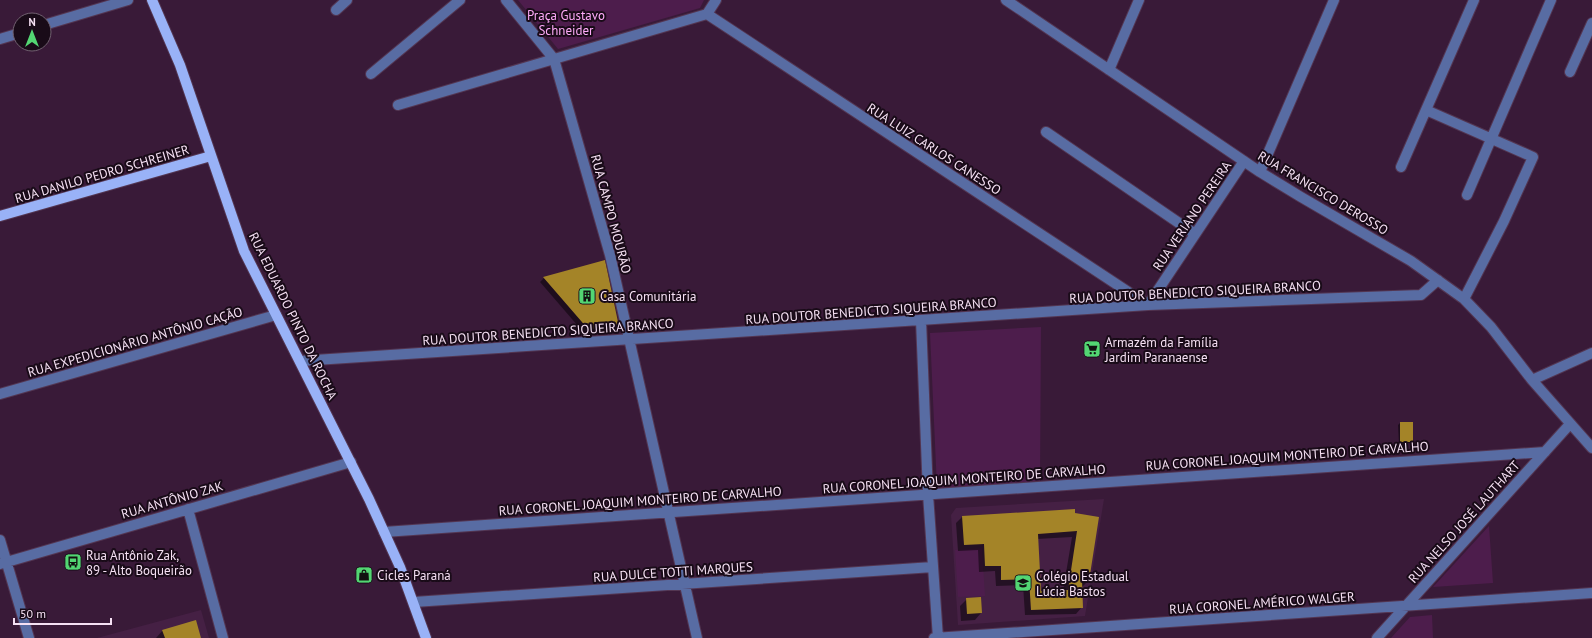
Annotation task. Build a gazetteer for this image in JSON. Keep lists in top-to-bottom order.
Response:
{
  "streets": {
    "main road": ["RUA DANILO PEDRO SCHREINER", "RUA EDUARDO PINTO DA ROCHA"],
    "street": [
      "RUA LUIZ CARLOS CANESSO",
      "RUA FRANCISCO DEROSSO",
      "RUA CAMPO MOURÃO",
      "RUA VERIANO PEREIRA",
      "RUA DOUTOR BENEDICTO SIQUEIRA BRANCO",
      "RUA EXPEDICIONÁRIO ANTÔNIO CAÇÃO",
      "RUA CORONEL JOAQUIM MONTEIRO DE CARVALHO",
      "RUA ANTÔNIO ZAK",
      "RUA NELSO JOSÉ LAUTHART",
      "RUA DULCE TOTTI MARQUES",
      "RUA CORONEL AMÉRICO WALGER"
    ]
  },
  "crossings": [
    ["RUA LUIZ CARLOS CANESSO", "RUA VERIANO PEREIRA"],
    ["RUA LUIZ CARLOS CANESSO", "RUA DOUTOR BENEDICTO SIQUEIRA BRANCO"],
    ["RUA DANILO PEDRO SCHREINER", "RUA EDUARDO PINTO DA ROCHA"],
    ["RUA FRANCISCO DEROSSO", "RUA VERIANO PEREIRA"],
    ["RUA FRANCISCO DEROSSO", "RUA DOUTOR BENEDICTO SIQUEIRA BRANCO"],
    ["RUA FRANCISCO DEROSSO", "RUA NELSO JOSÉ LAUTHART"],
    ["RUA CAMPO MOURÃO", "RUA DOUTOR BENEDICTO SIQUEIRA BRANCO"],
    ["RUA CAMPO MOURÃO", "RUA CORONEL JOAQUIM MONTEIRO DE CARVALHO"],
    ["RUA CAMPO MOURÃO", "RUA DULCE TOTTI MARQUES"],
    ["RUA VERIANO PEREIRA", "RUA DOUTOR BENEDICTO SIQUEIRA BRANCO"],
    ["RUA DOUTOR BENEDICTO SIQUEIRA BRANCO", "RUA EDUARDO PINTO DA ROCHA"],
    ["RUA EDUARDO PINTO DA ROCHA", "RUA EXPEDICIONÁRIO ANTÔNIO CAÇÃO"],
    ["RUA EDUARDO PINTO DA ROCHA", "RUA CORONEL JOAQUIM MONTEIRO DE CARVALHO"],
    ["RUA EDUARDO PINTO DA ROCHA", "RUA ANTÔNIO ZAK"],
    ["RUA EDUARDO PINTO DA ROCHA", "RUA DULCE TOTTI MARQUES"],
    ["RUA CORONEL JOAQUIM MONTEIRO DE CARVALHO", "RUA NELSO JOSÉ LAUTHART"],
    ["RUA NELSO JOSÉ LAUTHART", "RUA CORONEL AMÉRICO WALGER"]
  ],
  "parks": ["Praça Gustavo Schneider"],
  "places": {
    "building": ["Casa Comunitária"],
    "supermarket": ["Armazém da Família Jardim Paranaense"],
    "bus stop": ["Rua Antônio Zak, 89 - Alto Boqueirão"],
    "shop": ["Cicles Paraná"],
    "school or university": ["Colégio Estadual Lúcia Bastos"]
  },
  "scale_bar": "50 m",
  "north": "top"
}
